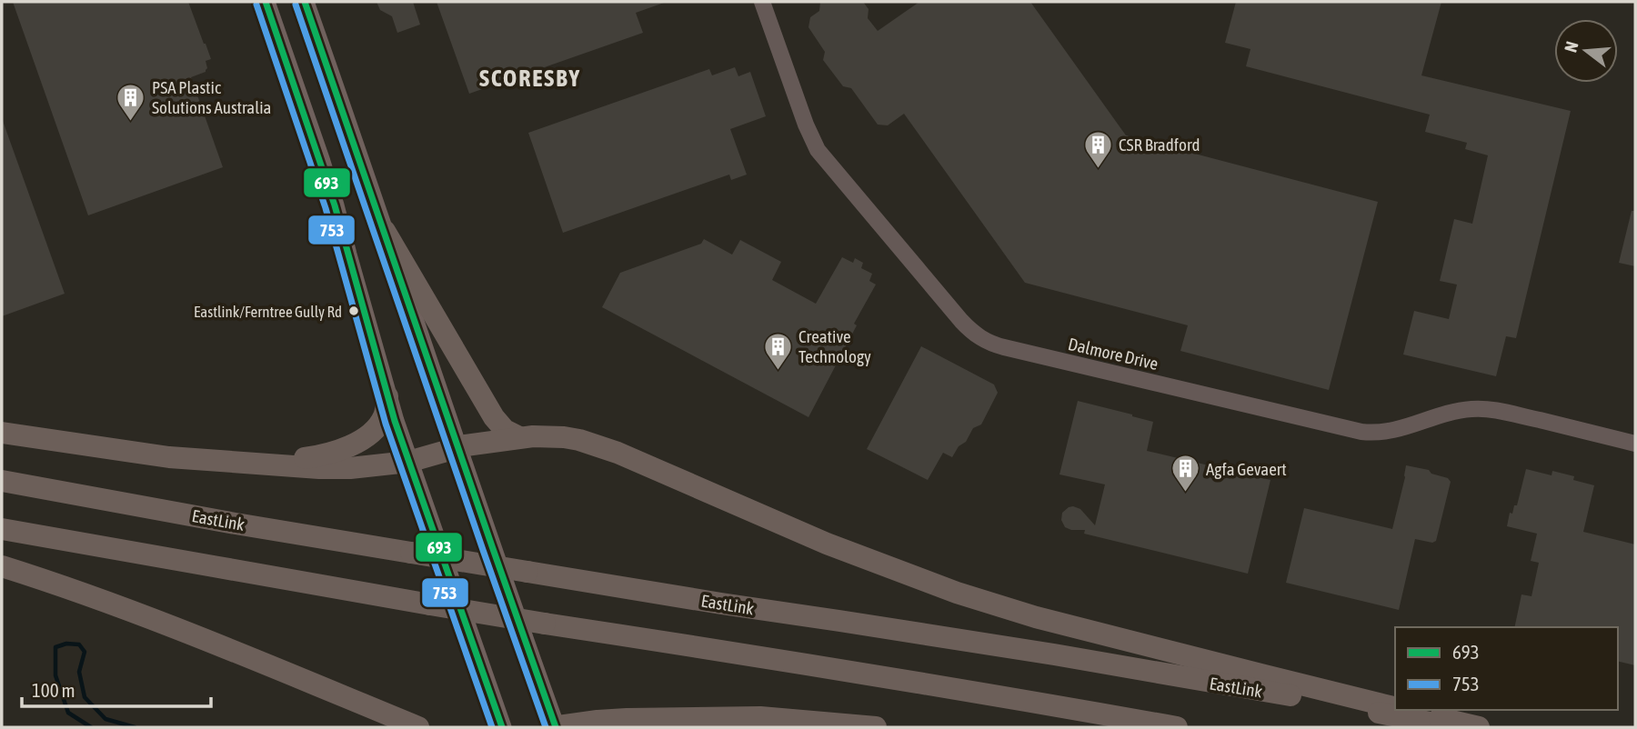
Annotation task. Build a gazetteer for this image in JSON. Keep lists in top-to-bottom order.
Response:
{
  "streets": {
    "highway": ["EastLink"],
    "street": ["Dalmore Drive"]
  },
  "districts": ["SCORESBY"],
  "places": {
    "building": [
      "PSA Plastic Solutions Australia",
      "CSR Bradford",
      "Creative Technology",
      "Agfa Gevaert"
    ],
    "other": ["Eastlink/Ferntree Gully Rd"]
  },
  "lines": ["transit line 693", "transit line 753"],
  "legend": ["693", "753"],
  "scale_bar": "100 m",
  "north": "left"
}
